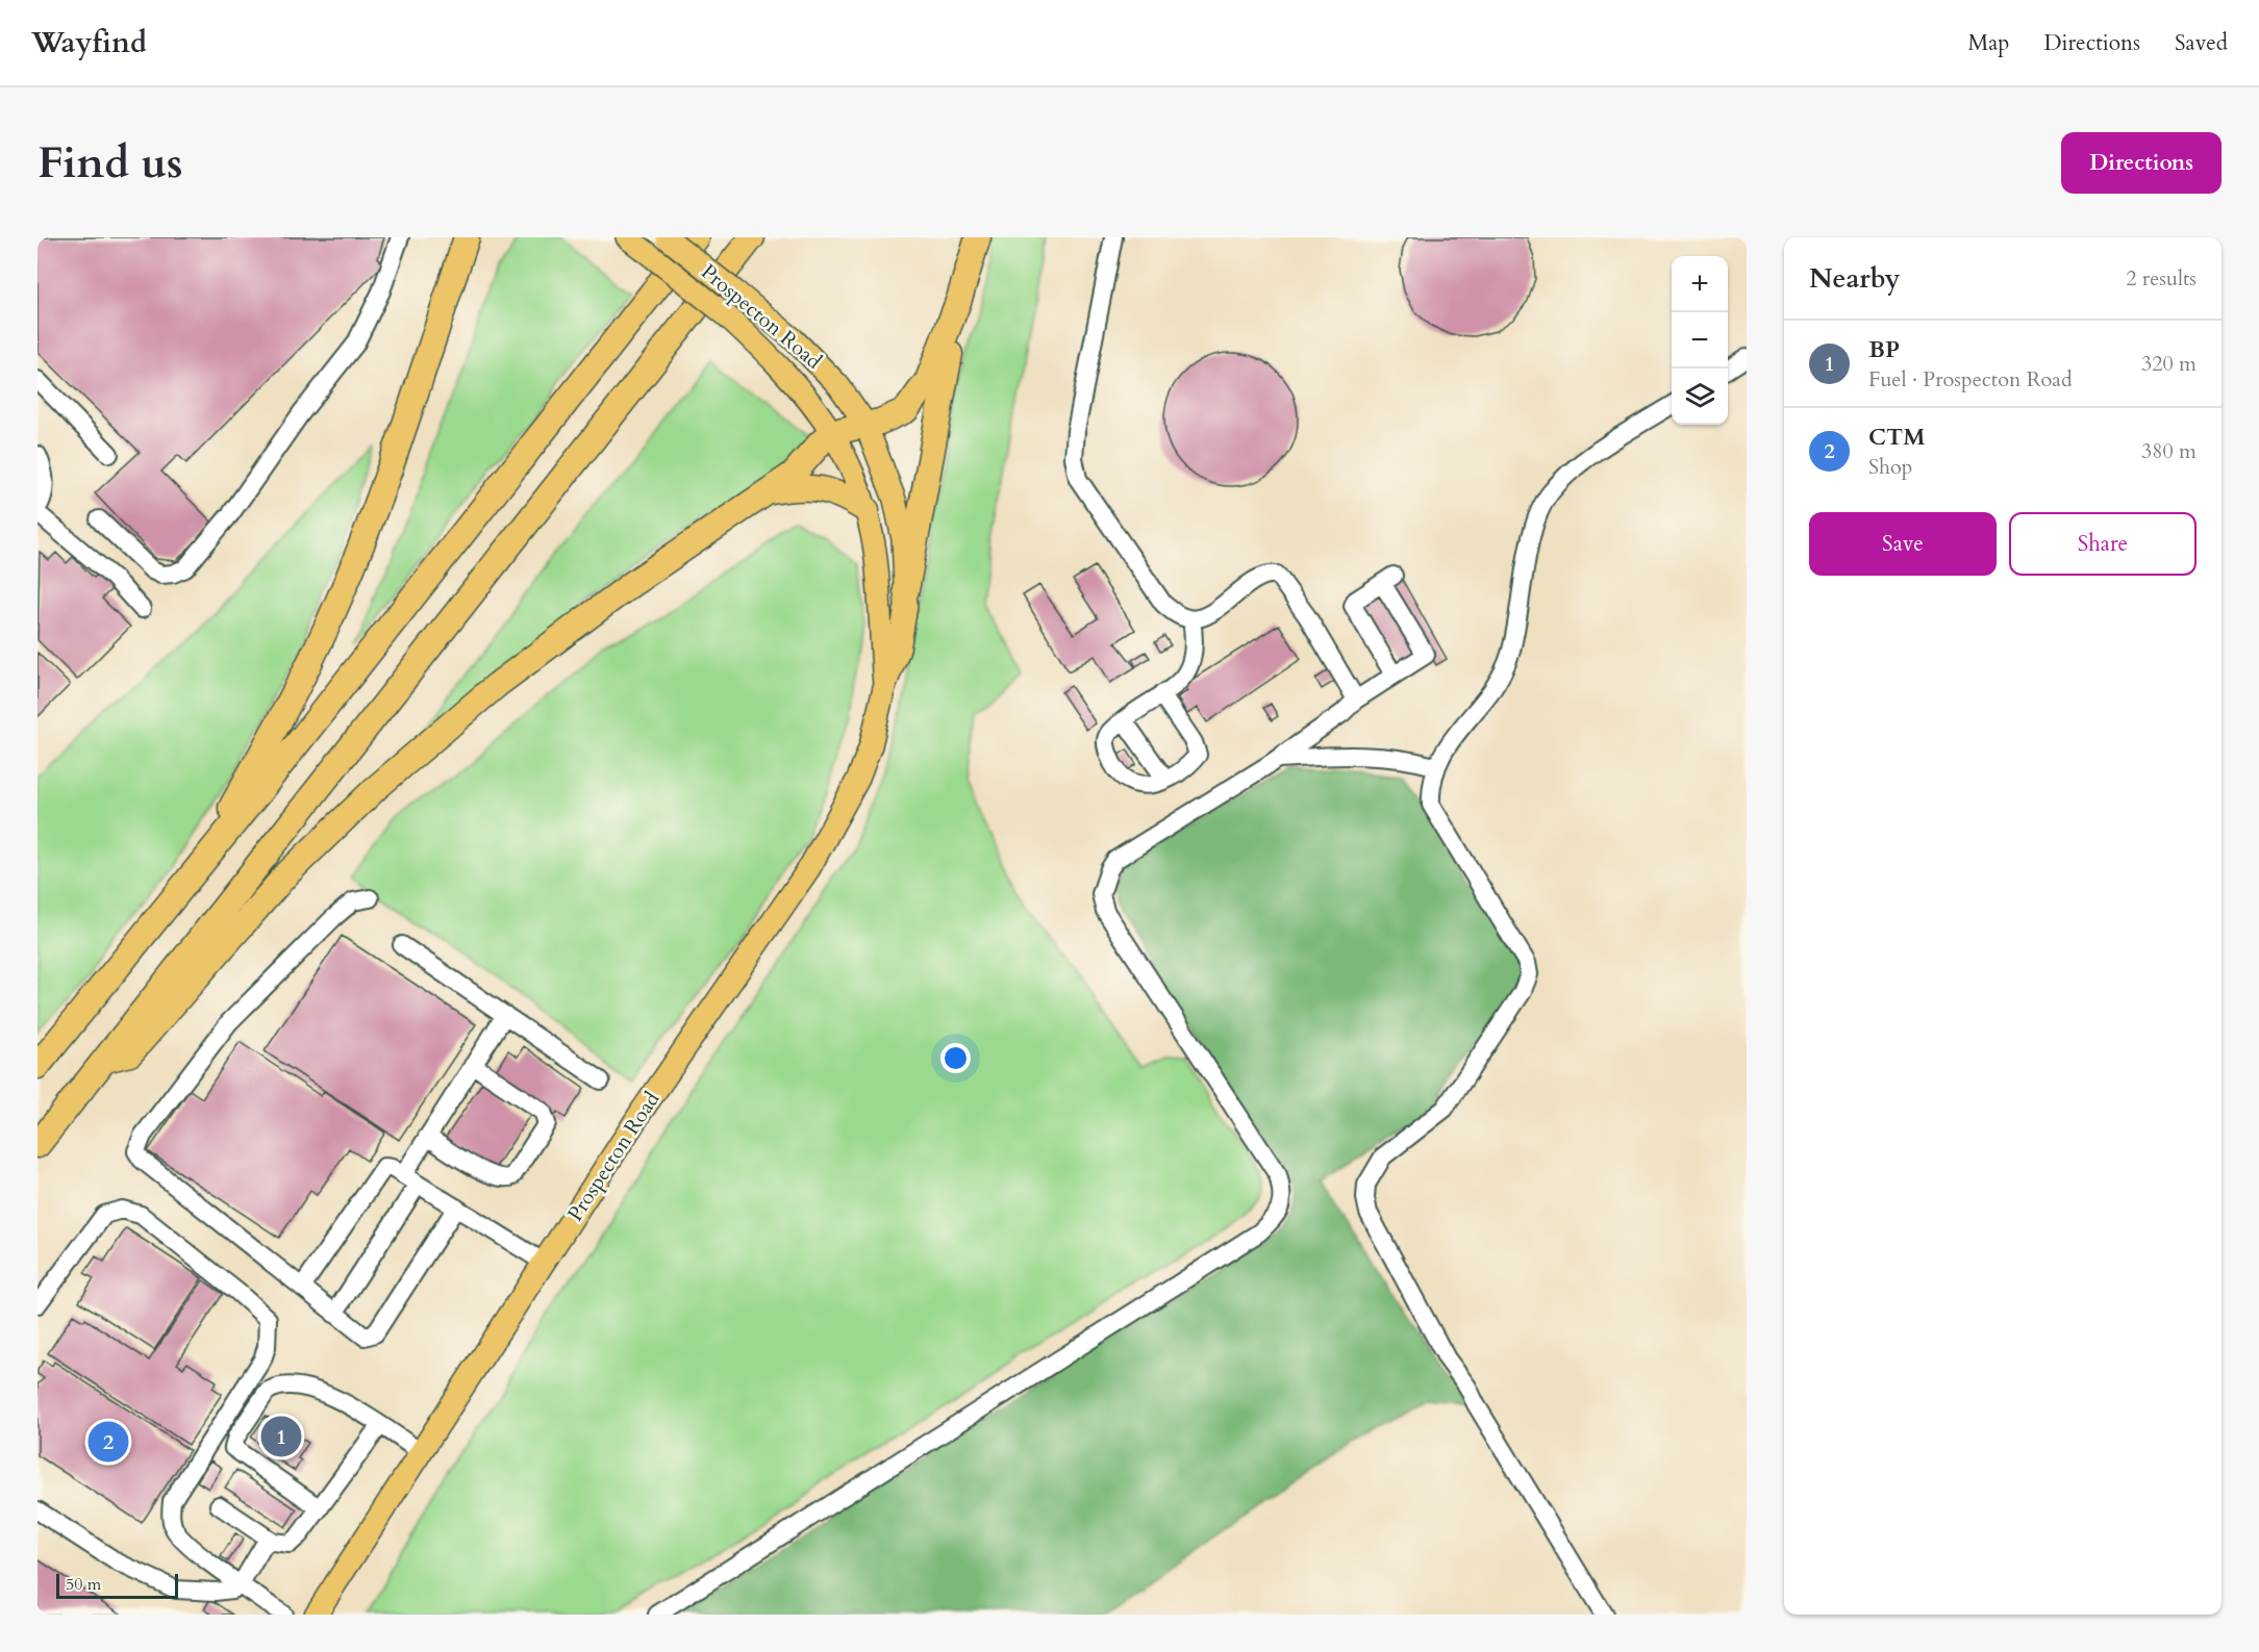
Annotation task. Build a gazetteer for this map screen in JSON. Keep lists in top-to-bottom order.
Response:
{
  "streets": {
    "main road": ["Prospecton Road"]
  },
  "scale_bar": "50 m",
  "page": {
    "header": "Wayfind",
    "nav": ["Map", "Directions", "Saved"],
    "buttons": [
      "Directions",
      ["Save", "Share"]
    ],
    "title": "Find us",
    "heading": ["Nearby", "2 results"],
    "map_buttons": ["+", "−"],
    "list": [
      {
        "mark": "1",
        "name": "BP",
        "note": "Fuel · Prospecton Road",
        "value": "320 m"
      },
      {
        "mark": "2",
        "name": "CTM",
        "note": "Shop",
        "value": "380 m"
      }
    ],
    "pins": ["1", "2"],
    "scale": "50 m"
  }
}
